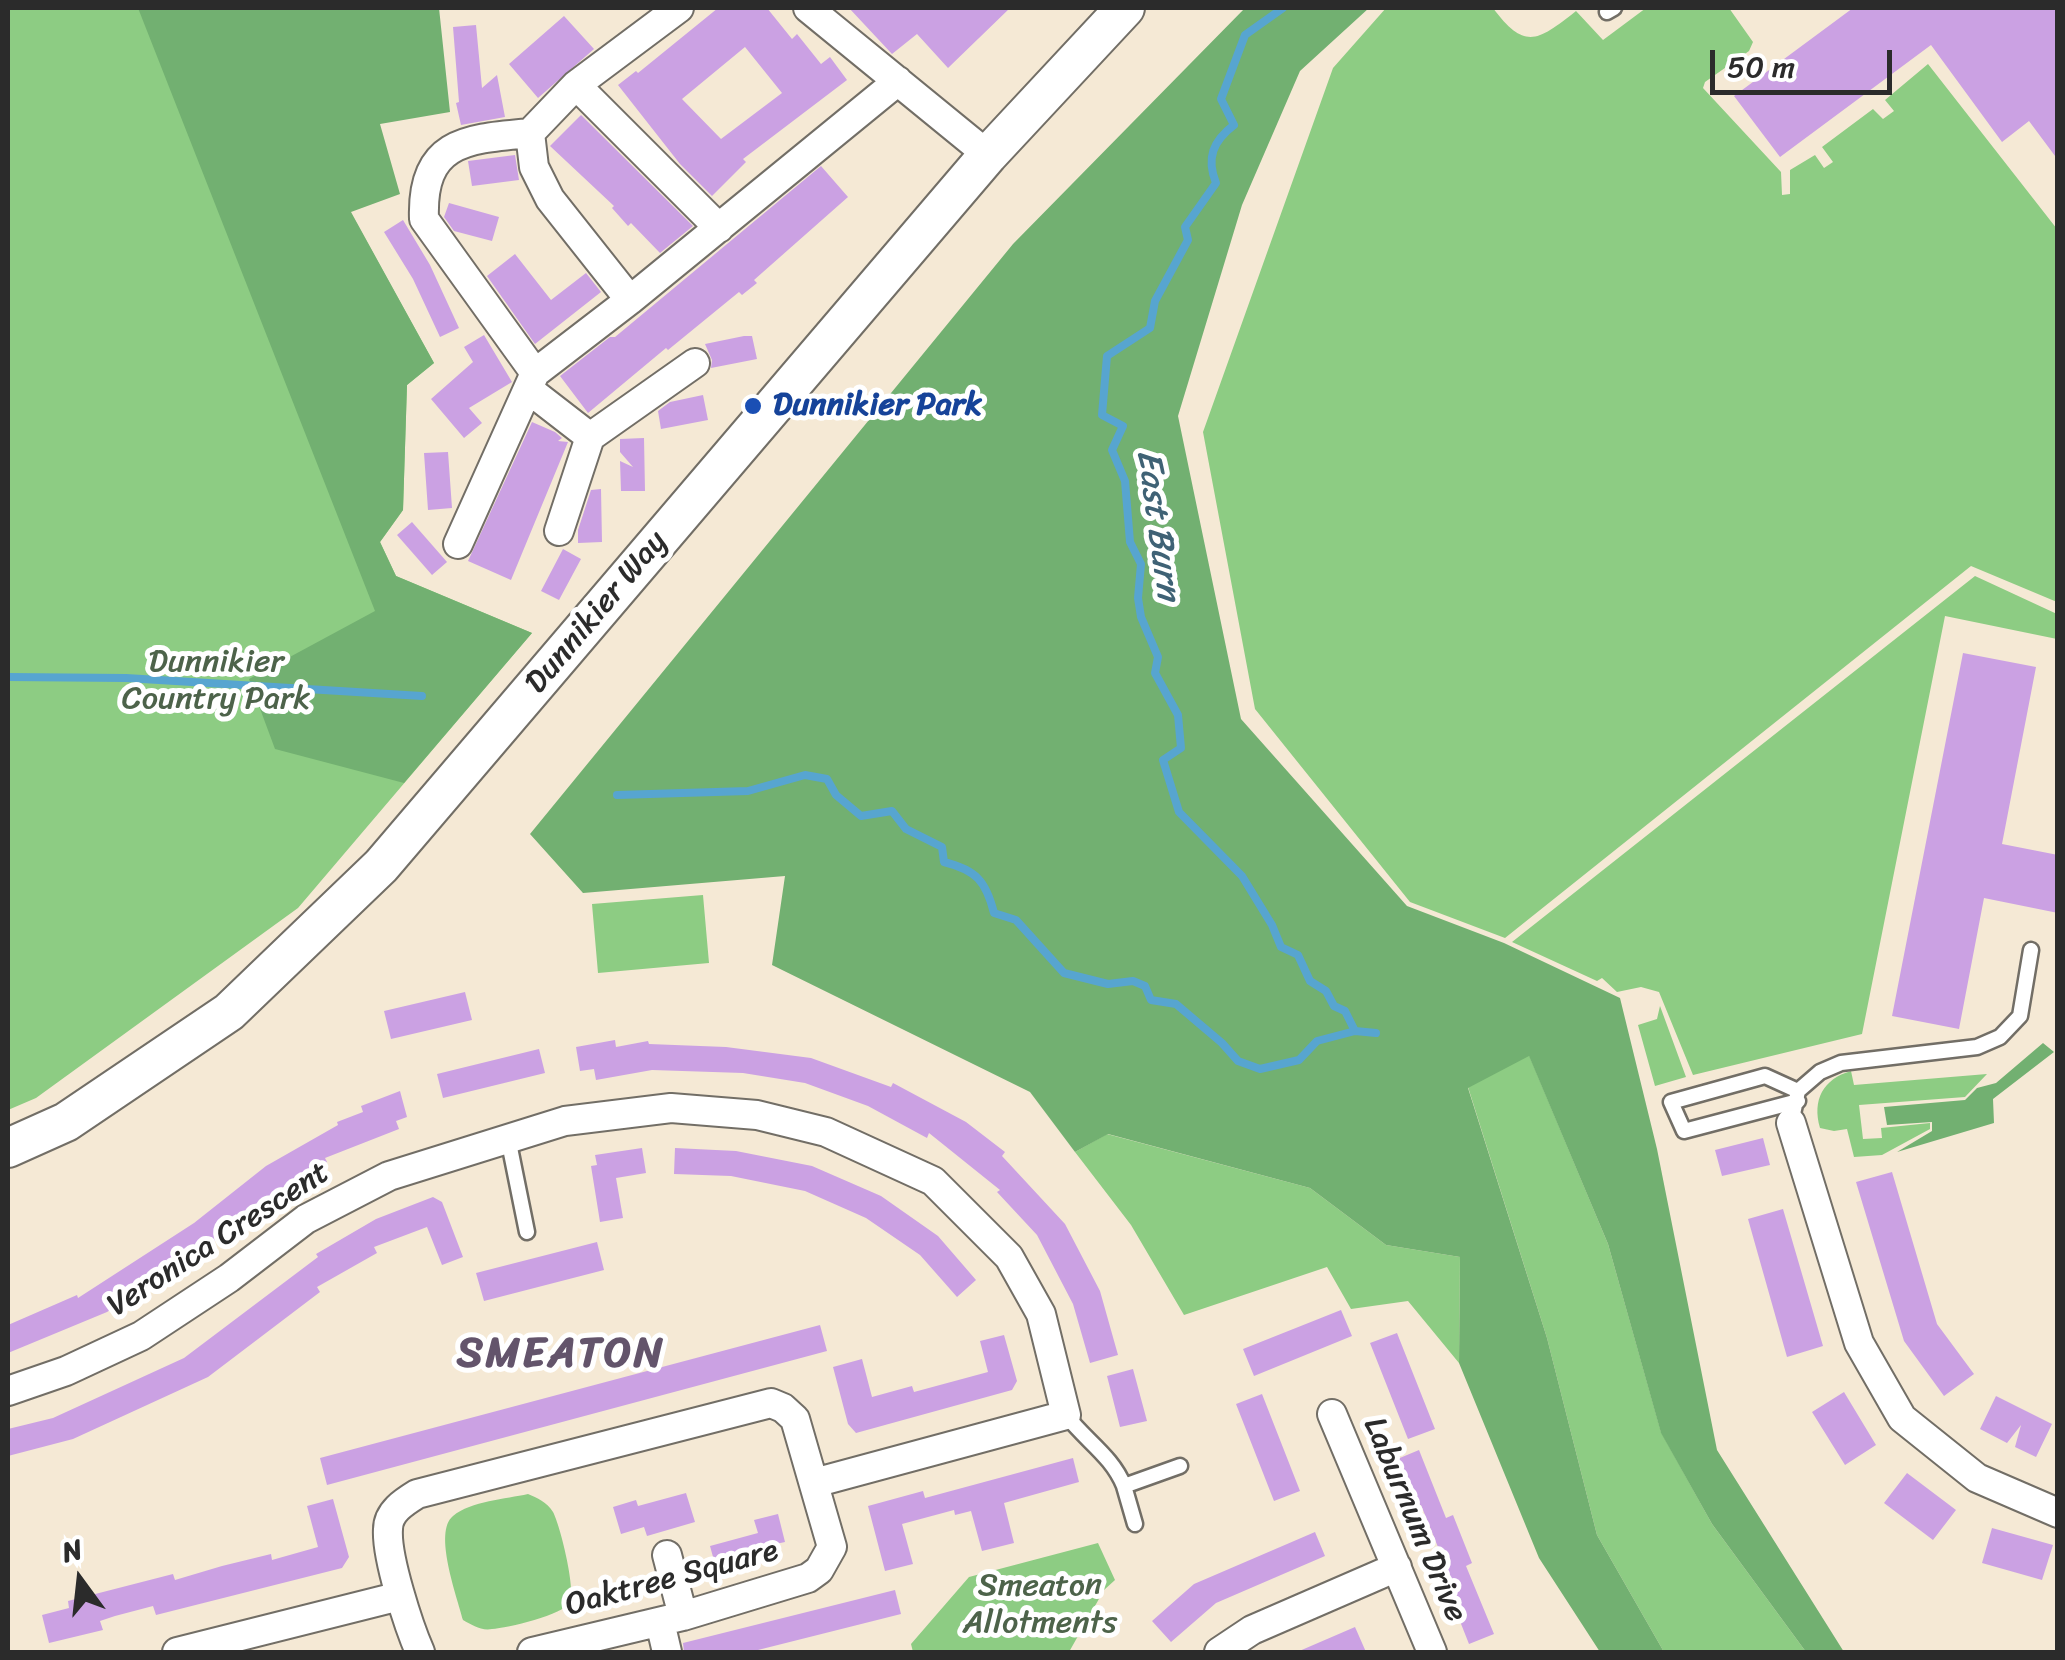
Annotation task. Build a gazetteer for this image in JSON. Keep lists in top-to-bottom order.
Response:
{
  "streets": {
    "main road": ["Dunnikier Way"],
    "street": ["Veronica Crescent", "Laburnum Drive", "Oaktree Square"]
  },
  "districts": ["SMEATON"],
  "water": ["East Burn"],
  "parks": ["Dunnikier Country Park", "Smeaton Allotments"],
  "places": ["Dunnikier Park"],
  "scale_bar": "50 m",
  "north": "top"
}
